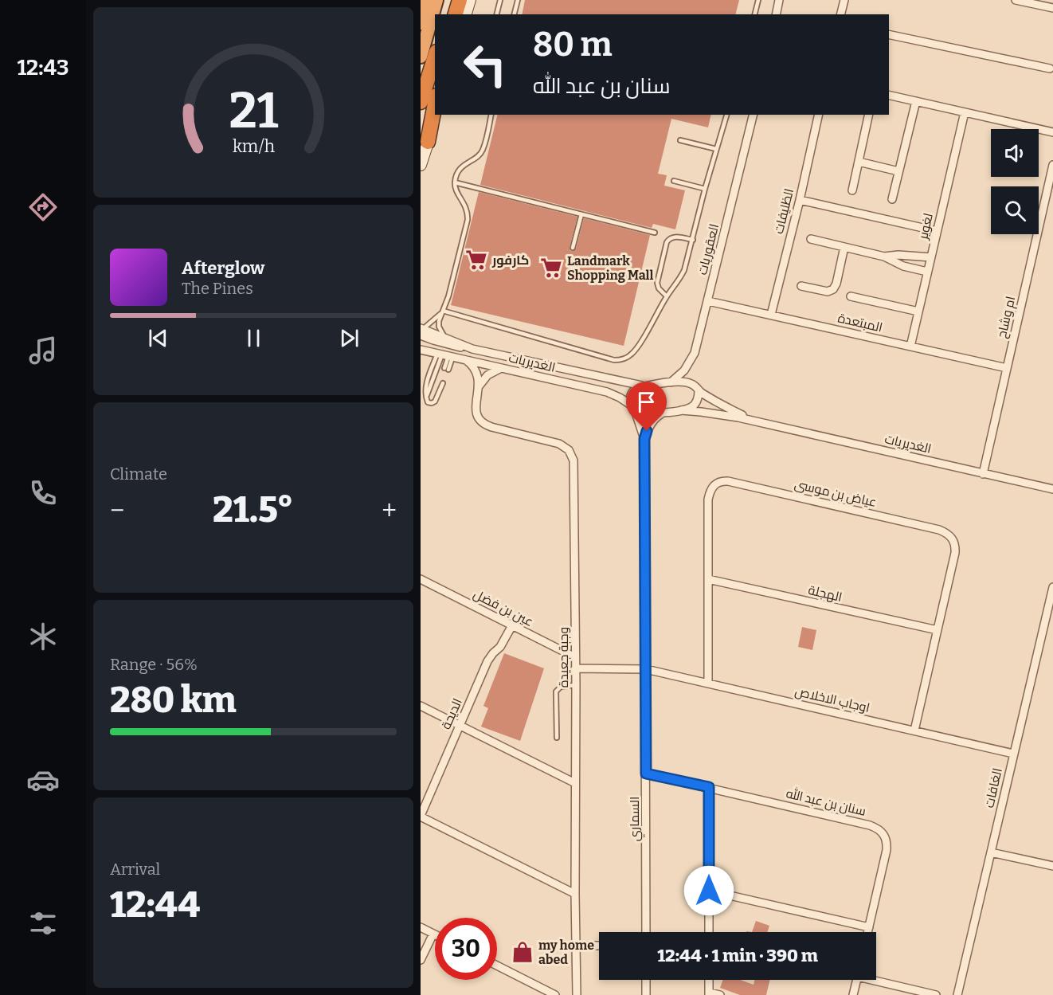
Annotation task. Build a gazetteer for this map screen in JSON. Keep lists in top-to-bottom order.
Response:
{
  "streets": {
    "street": [
      "الظليفات",
      "لغوير",
      "العقوريات",
      "ام وشاح",
      "المبتعدة",
      "الغديريات",
      "عياض بن موسى",
      "الهجلة",
      "عين بن فضل",
      "وجبة جعيدة",
      "اوجاب الاخلاص",
      "الديحة",
      "الغافات",
      "سنان بن عبد الله",
      "السماري"
    ]
  },
  "crossings": [
    ["الظليفات", "المبتعدة"],
    ["لغوير", "المبتعدة"],
    ["العقوريات", "المبتعدة"],
    ["العقوريات", "الغديريات"],
    ["ام وشاح", "المبتعدة"],
    ["ام وشاح", "الغديريات"],
    ["الغديريات", "وجبة جعيدة"],
    ["الغديريات", "السماري"],
    ["عياض بن موسى", "الهجلة"],
    ["عياض بن موسى", "اوجاب الاخلاص"],
    ["عين بن فضل", "وجبة جعيدة"],
    ["عين بن فضل", "الديحة"],
    ["وجبة جعيدة", "اوجاب الاخلاص"],
    ["اوجاب الاخلاص", "الغافات"],
    ["اوجاب الاخلاص", "السماري"],
    ["سنان بن عبد الله", "السماري"]
  ],
  "places": {
    "supermarket": ["كارفور", "Landmark Shopping Mall"],
    "shop": ["my home abed"]
  },
  "page": {
    "tabs": "12:43",
    "turn": ["80 m", "سنان بن عبد الله"],
    "song": ["Afterglow", "The Pines"],
    "tile": [
      "Climate",
      ["Range · 56%", "280 km"],
      ["Arrival", "12:44"]
    ],
    "heat": ["−", "21.5°", "+"],
    "limit": "30",
    "trip": "12:44 · 1 min · 390 m",
    "gauge": ["21", "km/h"]
  }
}
